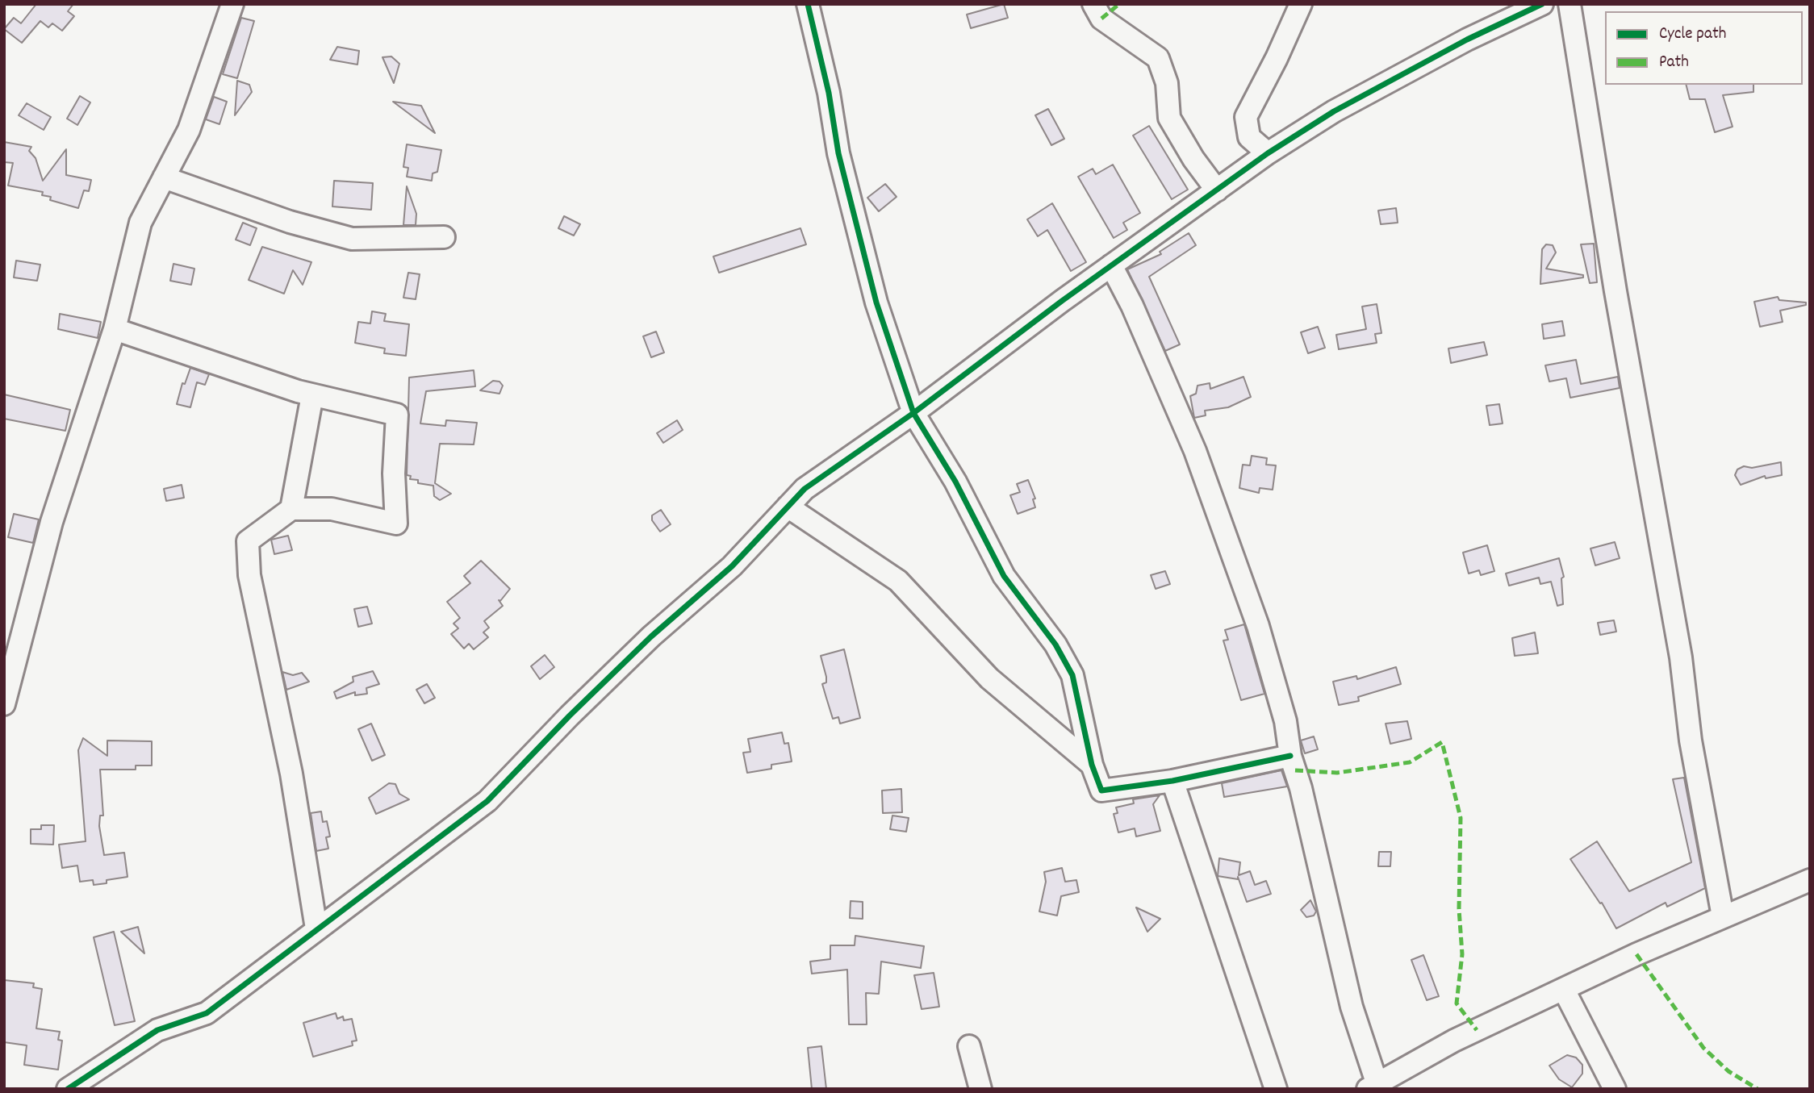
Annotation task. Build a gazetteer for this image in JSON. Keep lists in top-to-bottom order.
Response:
{
  "legend": ["Cycle path", "Path"]
}
